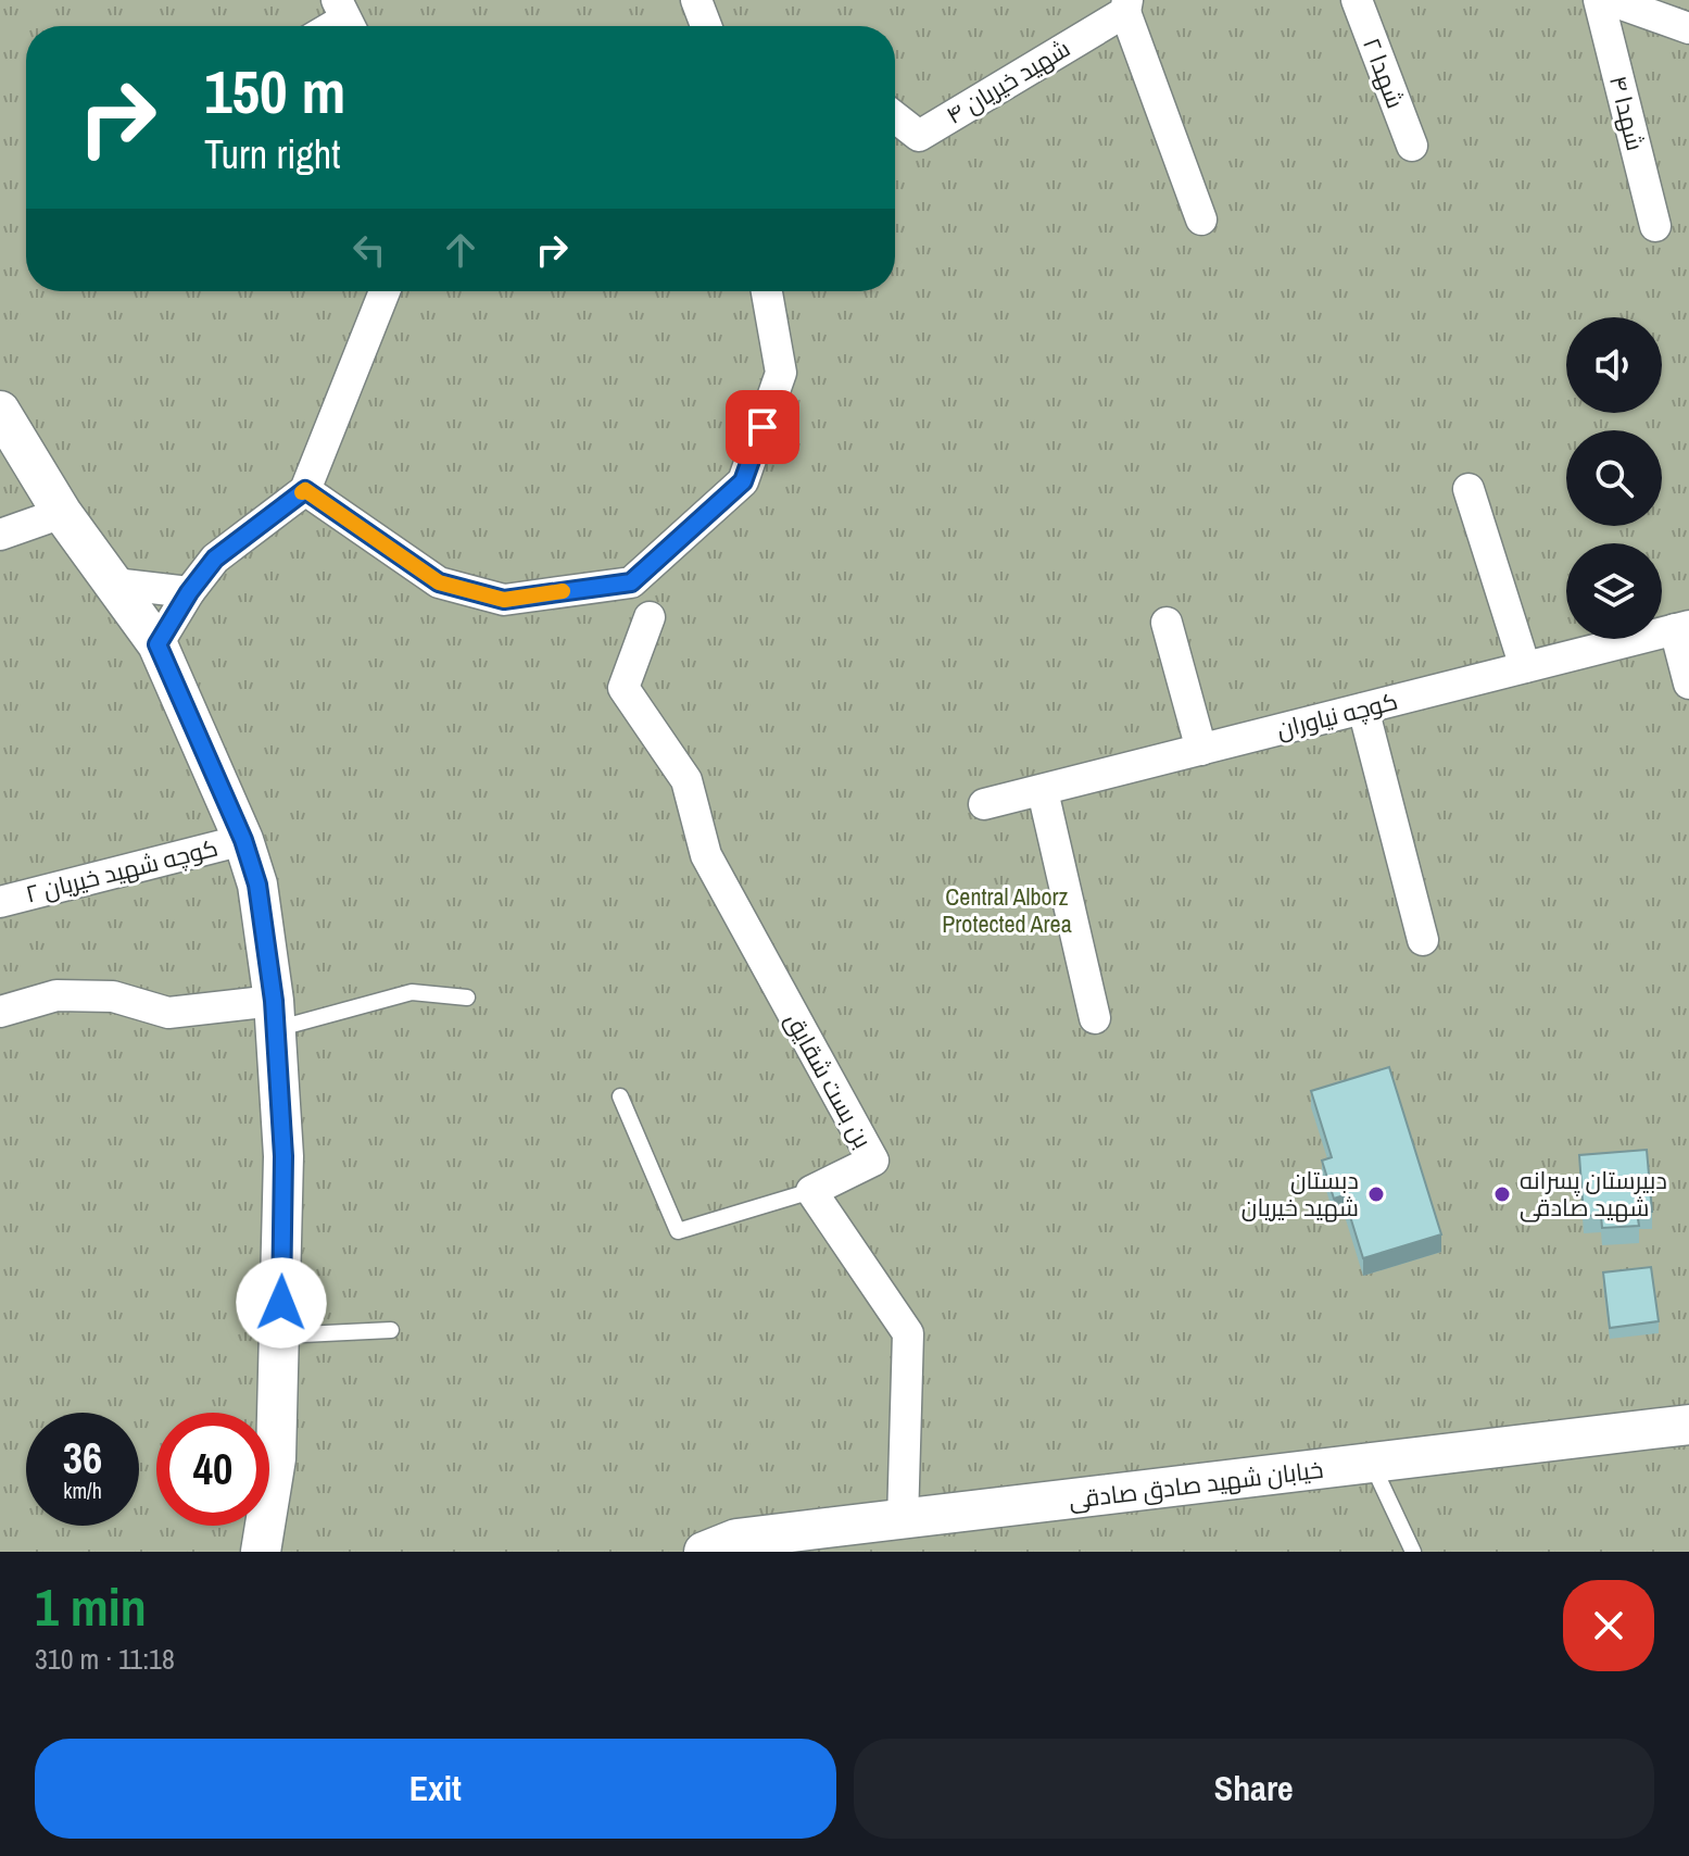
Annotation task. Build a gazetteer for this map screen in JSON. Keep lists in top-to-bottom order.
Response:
{
  "streets": {
    "street": [
      "شهدا ۲",
      "شهید خیریان ۴",
      "شهدا ۴",
      "کوچه نیاوران",
      "کوچه شهید خیریان ۲",
      "بن بست شقایق",
      "خیابان شهید صادق صادقی"
    ]
  },
  "parks": ["Central Alborz Protected Area"],
  "places": ["دبستان شهید خیریان", "دبیرستان پسرانه شهید صادقی"],
  "page": {
    "turn": ["150 m", "Turn right"],
    "speed": "36 km/h",
    "limit": "40",
    "heading": ["1 min", "310 m · 11:18"],
    "buttons": ["Exit", "Share"]
  }
}
